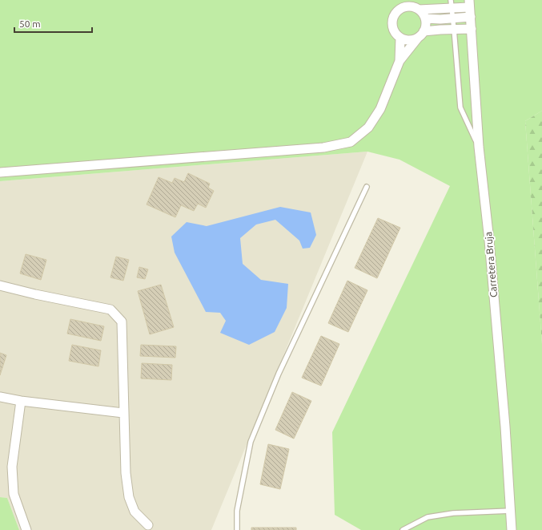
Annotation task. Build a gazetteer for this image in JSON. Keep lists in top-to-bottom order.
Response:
{
  "streets": {
    "street": ["Carretera Bruja"]
  },
  "scale_bar": "50 m"
}
